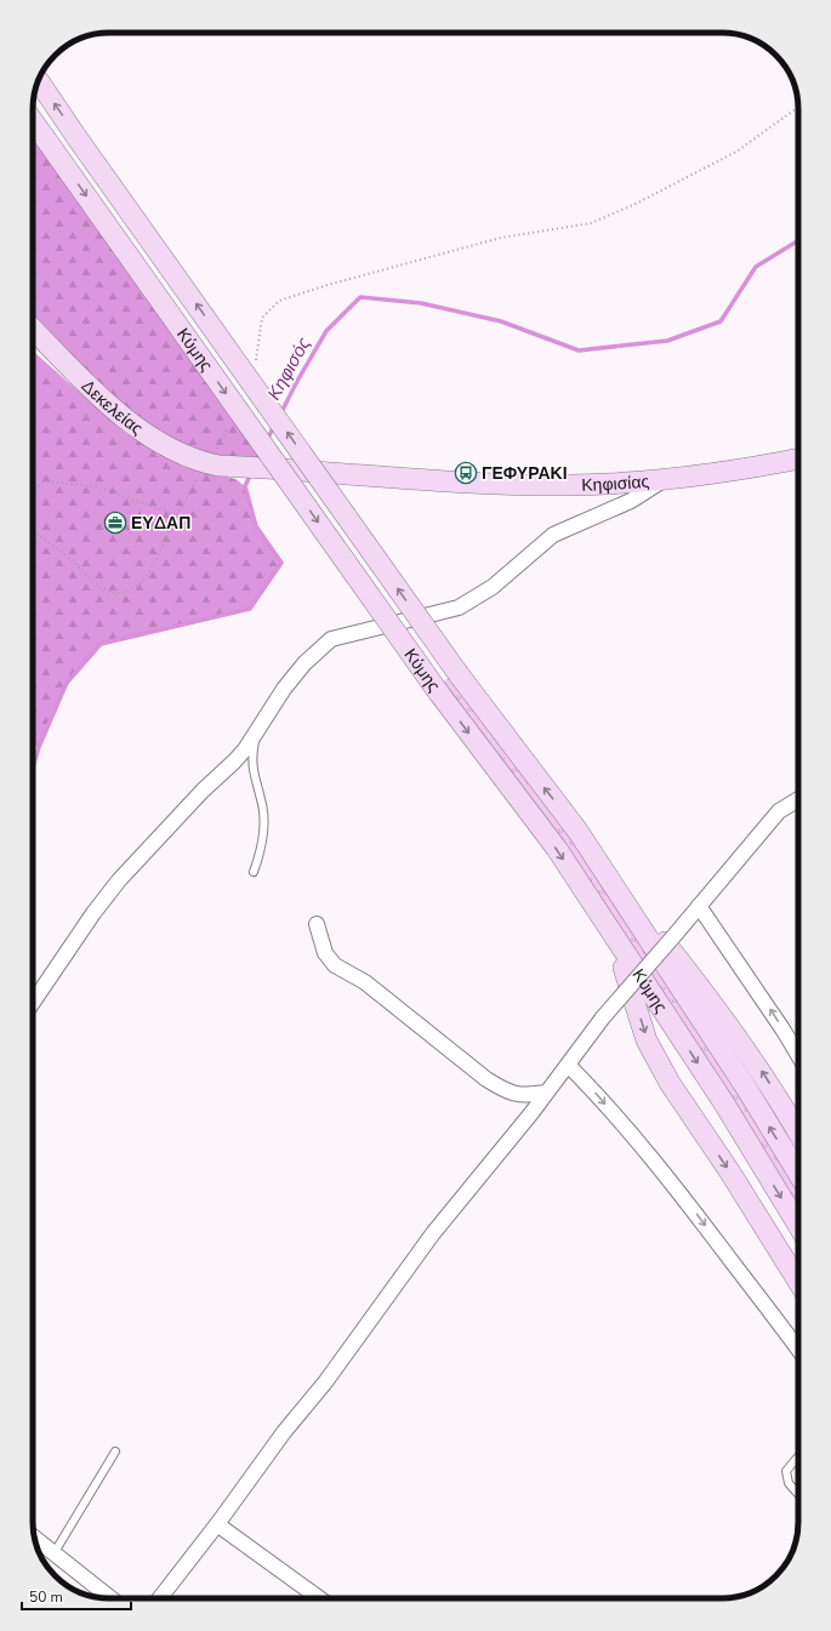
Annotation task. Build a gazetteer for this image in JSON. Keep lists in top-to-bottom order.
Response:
{
  "streets": {
    "main road": ["Κύμης", "Δεκελείας", "Κηφισίας"]
  },
  "crossings": [
    ["Δεκελείας", "Κηφισίας"]
  ],
  "water": ["Κηφισός"],
  "places": {
    "bus stop": ["ΓΕΦΥΡΑΚΙ"],
    "office": ["ΕΥΔΑΠ"]
  },
  "scale_bar": "50 m"
}
